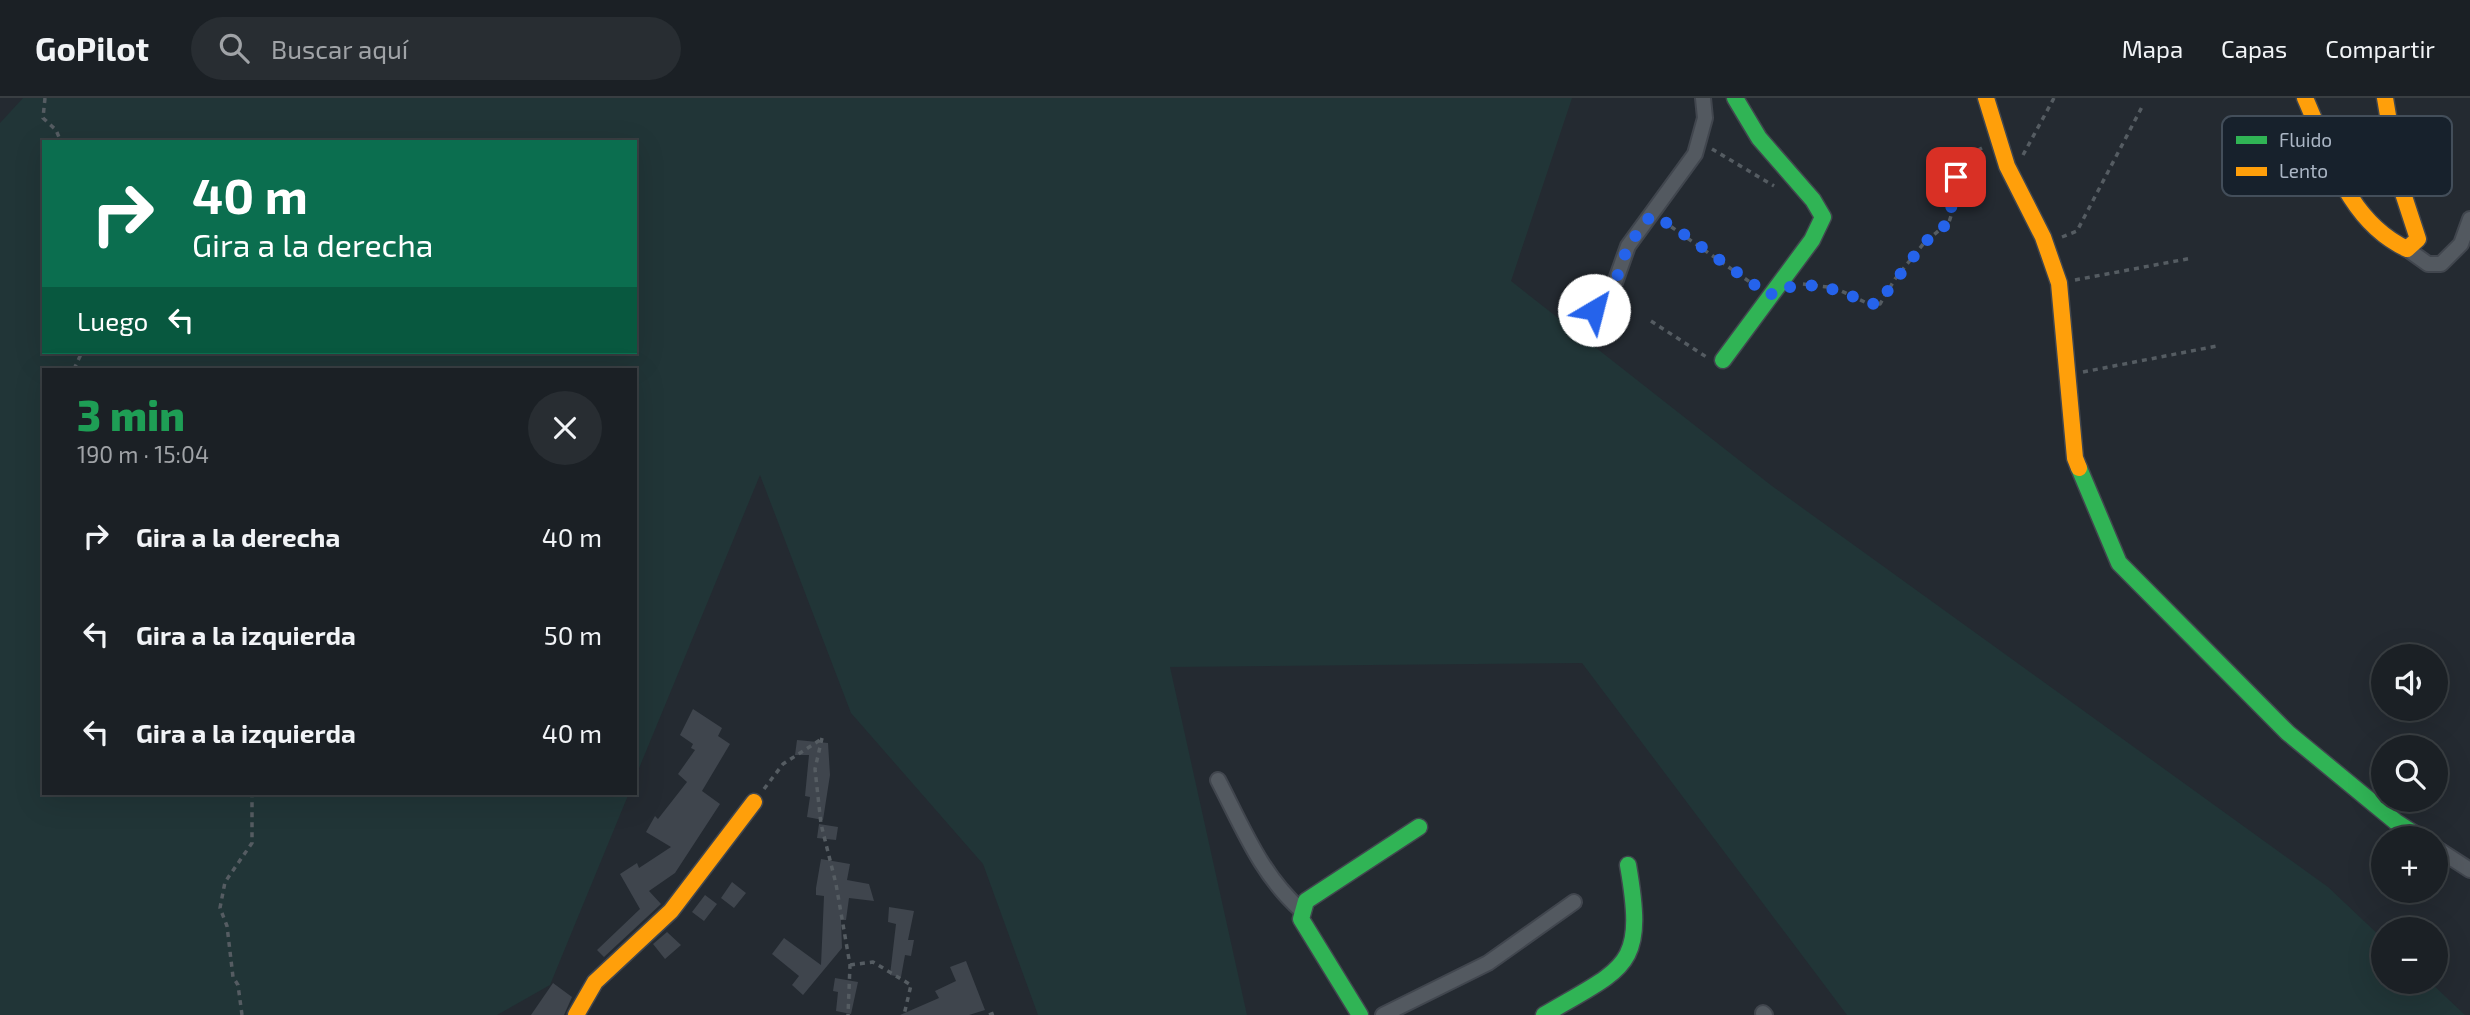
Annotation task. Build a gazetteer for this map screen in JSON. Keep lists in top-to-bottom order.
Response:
{
  "legend": ["Fluido", "Lento"],
  "page": {
    "header": "GoPilot",
    "search": "Buscar aquí",
    "nav": ["Mapa", "Capas", "Compartir"],
    "turn": ["40 m", "Gira a la derecha"],
    "then": "Luego",
    "heading": ["3 min", "190 m · 15:04"],
    "list": [
      {
        "name": "Gira a la derecha",
        "value": "40 m"
      },
      {
        "name": "Gira a la izquierda",
        "value": "50 m"
      },
      {
        "name": "Gira a la izquierda",
        "value": "40 m"
      }
    ],
    "map_buttons": ["+", "−"]
  }
}
